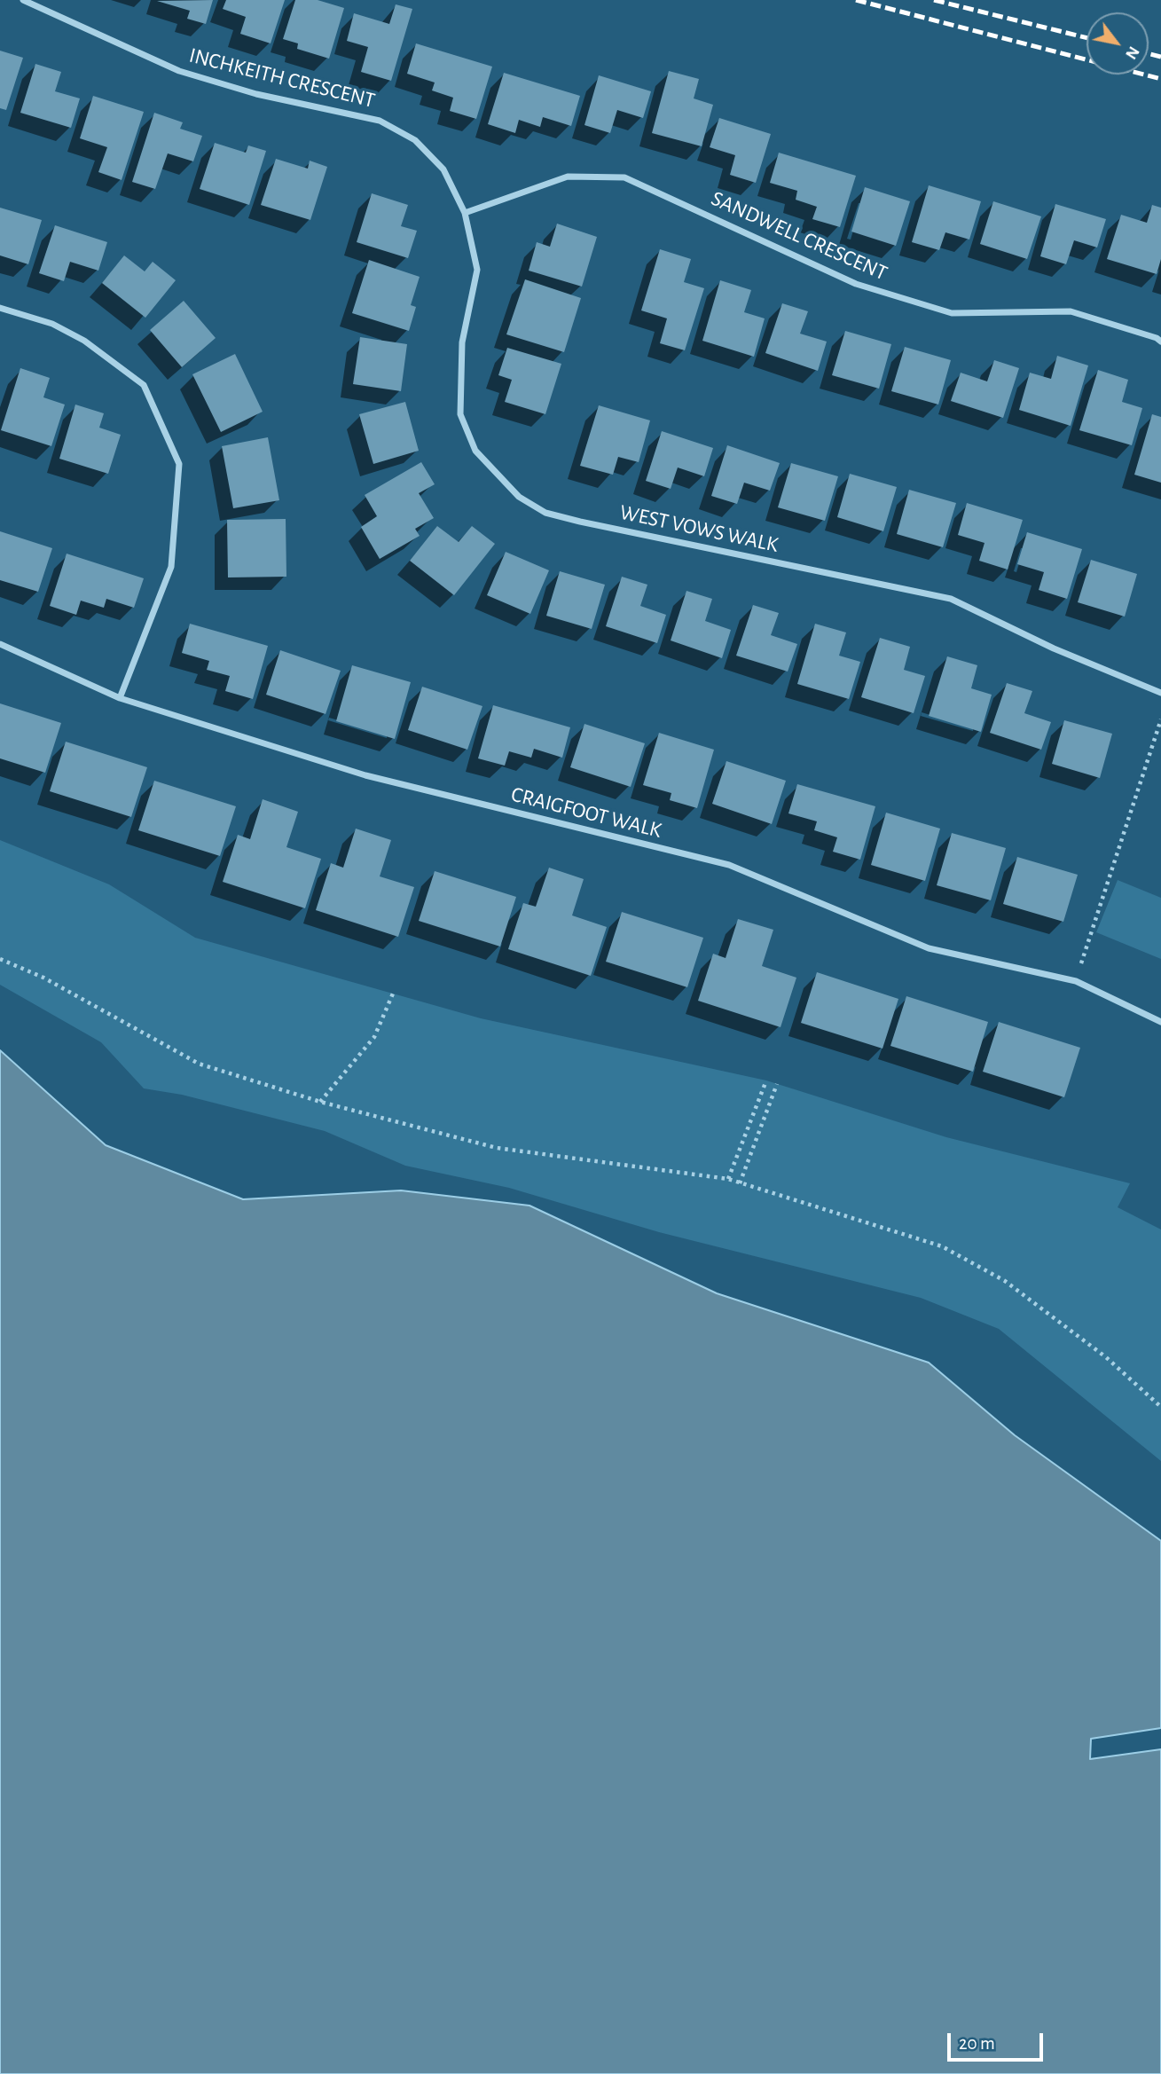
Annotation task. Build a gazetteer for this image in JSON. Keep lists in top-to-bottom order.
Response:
{
  "streets": {
    "street": [
      "INCHKEITH CRESCENT",
      "SANDWELL CRESCENT",
      "WEST VOWS WALK",
      "CRAIGFOOT WALK"
    ]
  },
  "crossings": [
    ["INCHKEITH CRESCENT", "SANDWELL CRESCENT"],
    ["INCHKEITH CRESCENT", "WEST VOWS WALK"],
    ["SANDWELL CRESCENT", "WEST VOWS WALK"]
  ],
  "scale_bar": "20 m",
  "north": "bottom right"
}
